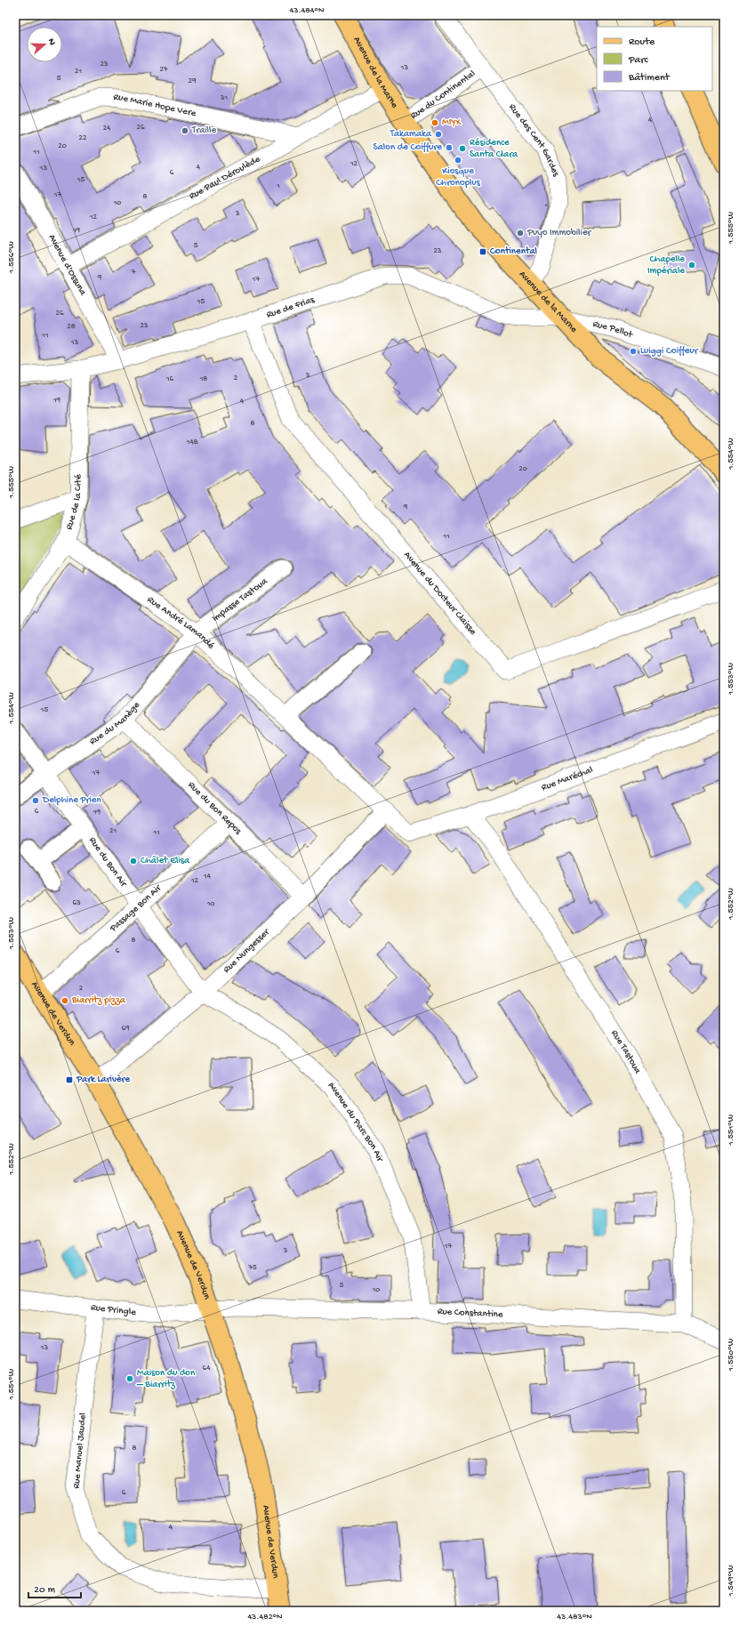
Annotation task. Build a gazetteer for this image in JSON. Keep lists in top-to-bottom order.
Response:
{
  "streets": {
    "main road": ["Avenue de la Marne", "Avenue de Verdun"],
    "street": [
      "Rue du Continental",
      "Rue Marie Hope Vere",
      "Rue des Cent Gardes",
      "Rue Paul Déroulède",
      "Avenue d'Ossuna",
      "Rue de Frias",
      "Rue Pellot",
      "Rue de la Cité",
      "Avenue du Docteur Claisse",
      "Impasse Tastoua",
      "Rue André Lamandé",
      "Rue du Manège",
      "Rue Maréchal",
      "Rue du Bon Repos",
      "Rue du Bon Air",
      "Passage Bon Air",
      "Rue Nungesser",
      "Rue Tastoua",
      "Avenue du Parc Bon Air",
      "Rue Pringle",
      "Rue Constantine",
      "Rue Manuel Jaudel"
    ]
  },
  "crossings": [
    ["Avenue de la Marne", "Rue du Continental"],
    ["Avenue de la Marne", "Rue des Cent Gardes"],
    ["Avenue de la Marne", "Rue Paul Déroulède"],
    ["Avenue de la Marne", "Rue de Frias"],
    ["Avenue de la Marne", "Rue Pellot"],
    ["Rue du Continental", "Rue des Cent Gardes"],
    ["Rue Marie Hope Vere", "Rue Paul Déroulède"],
    ["Rue Paul Déroulède", "Avenue d'Ossuna"],
    ["Avenue d'Ossuna", "Rue de Frias"],
    ["Rue de Frias", "Rue Pellot"],
    ["Rue de Frias", "Rue de la Cité"],
    ["Rue de Frias", "Avenue du Docteur Claisse"],
    ["Rue de la Cité", "Rue André Lamandé"],
    ["Impasse Tastoua", "Rue André Lamandé"],
    ["Impasse Tastoua", "Rue du Manège"],
    ["Rue André Lamandé", "Rue du Manège"],
    ["Rue André Lamandé", "Rue Maréchal"],
    ["Rue André Lamandé", "Rue Nungesser"],
    ["Rue du Manège", "Rue du Bon Repos"],
    ["Rue du Manège", "Rue du Bon Air"],
    ["Rue Maréchal", "Rue Tastoua"],
    ["Rue du Bon Repos", "Passage Bon Air"],
    ["Rue du Bon Repos", "Rue Nungesser"],
    ["Rue du Bon Air", "Passage Bon Air"],
    ["Rue du Bon Air", "Rue Nungesser"],
    ["Rue du Bon Air", "Avenue du Parc Bon Air"],
    ["Passage Bon Air", "Avenue de Verdun"],
    ["Rue Nungesser", "Avenue de Verdun"],
    ["Rue Nungesser", "Avenue du Parc Bon Air"],
    ["Avenue de Verdun", "Rue Pringle"],
    ["Avenue de Verdun", "Rue Constantine"],
    ["Avenue de Verdun", "Rue Manuel Jaudel"],
    ["Rue Tastoua", "Rue Constantine"],
    ["Avenue du Parc Bon Air", "Rue Constantine"],
    ["Rue Pringle", "Rue Constantine"],
    ["Rue Pringle", "Rue Manuel Jaudel"]
  ],
  "places": {
    "other": [
      "MIYX",
      "Traille",
      "Takamaka",
      "Salon de Coiffure",
      "Résidence Santa Clara",
      "Kiosque Chronoplus",
      "Puyo Immobilier",
      "Chapelle Impériale",
      "Luiggi Coiffeur",
      "Delphine Prien",
      "Châlet Elisa",
      "Biarritz pizza",
      "Maison du don – Biarritz"
    ],
    "transit": ["Continental", "Park Larivère"]
  },
  "house_numbers": [
    "23",
    "13",
    "27",
    "21",
    "5",
    "29",
    "31",
    "4",
    "26",
    "24",
    "22",
    "20",
    "11",
    "12",
    "4",
    "13",
    "6",
    "15",
    "1",
    "17",
    "8",
    "10",
    "3",
    "12",
    "19",
    "5",
    "23",
    "7",
    "9",
    "17",
    "15",
    "26",
    "23",
    "28",
    "11",
    "13",
    "3",
    "2",
    "16",
    "18",
    "19",
    "4",
    "8",
    "14B",
    "20",
    "9",
    "11",
    "15",
    "17",
    "6",
    "19",
    "21",
    "11",
    "14",
    "12",
    "63",
    "10",
    "8",
    "6",
    "2",
    "69",
    "17",
    "3",
    "75",
    "5",
    "10",
    "13",
    "64",
    "8",
    "6",
    "4"
  ],
  "legend": ["Route", "Parc", "Bâtiment"],
  "scale_bar": "20 m",
  "north": "right",
  "coordinates": [
    "43.484°N",
    "1.555°W",
    "1.556°W",
    "1.554°W",
    "1.553°W",
    "1.552°W",
    "1.551°W",
    "1.550°W",
    "1.549°W",
    "43.482°N",
    "43.483°N"
  ]
}
